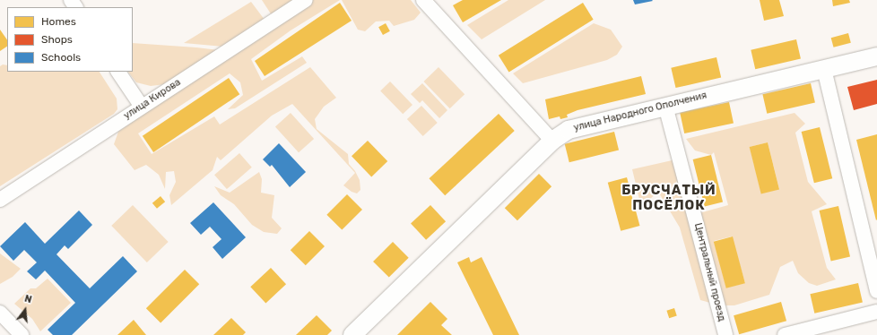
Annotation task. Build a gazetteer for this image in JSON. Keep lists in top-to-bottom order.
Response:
{
  "streets": {
    "main road": ["улица Народного Ополчения"],
    "street": ["улица Кирова", "Центральный проезд"]
  },
  "crossings": [
    ["улица Народного Ополчения", "Центральный проезд"]
  ],
  "districts": ["БРУСЧАТЫЙ ПОСЁЛОК"],
  "legend": ["Homes", "Shops", "Schools"],
  "north": "top"
}
